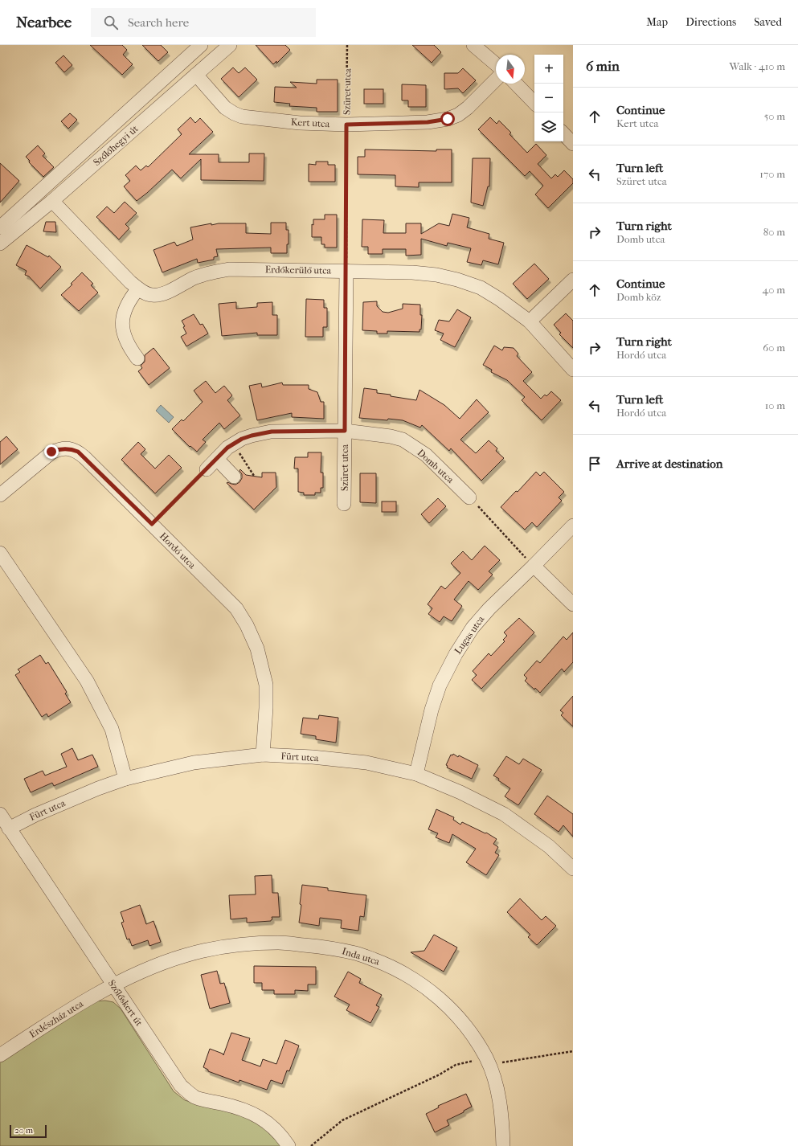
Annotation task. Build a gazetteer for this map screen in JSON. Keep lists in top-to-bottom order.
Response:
{
  "streets": {
    "street": [
      "Szüret utca",
      "Kert utca",
      "Szőlőhegyi út",
      "Erdőkerülő utca",
      "Domb utca",
      "Hordó utca",
      "Lugas utca",
      "Fürt utca",
      "Inda utca",
      "Szőlőskert út",
      "Erdészház utca"
    ]
  },
  "crossings": [
    ["Szüret utca", "Kert utca"],
    ["Szüret utca", "Erdőkerülő utca"],
    ["Szüret utca", "Domb utca"],
    ["Kert utca", "Szőlőhegyi út"],
    ["Szőlőhegyi út", "Erdőkerülő utca"],
    ["Hordó utca", "Fürt utca"],
    ["Lugas utca", "Fürt utca"],
    ["Fürt utca", "Szőlőskert út"],
    ["Inda utca", "Szőlőskert út"],
    ["Inda utca", "Erdészház utca"],
    ["Szőlőskert út", "Erdészház utca"]
  ],
  "scale_bar": "20 m",
  "north": "bottom",
  "page": {
    "header": "Nearbee",
    "search": "Search here",
    "nav": ["Map", "Directions", "Saved"],
    "heading": ["6 min", "Walk · 410 m"],
    "map_buttons": ["+", "−"],
    "list": [
      ["Continue", "Kert utca", "50 m"],
      ["Turn left", "Szüret utca", "170 m"],
      ["Turn right", "Domb utca", "80 m"],
      ["Continue", "Domb köz", "40 m"],
      ["Turn right", "Hordó utca", "60 m"],
      ["Turn left", "Hordó utca", "10 m"],
      "Arrive at destination"
    ],
    "scale": "20 m"
  }
}
